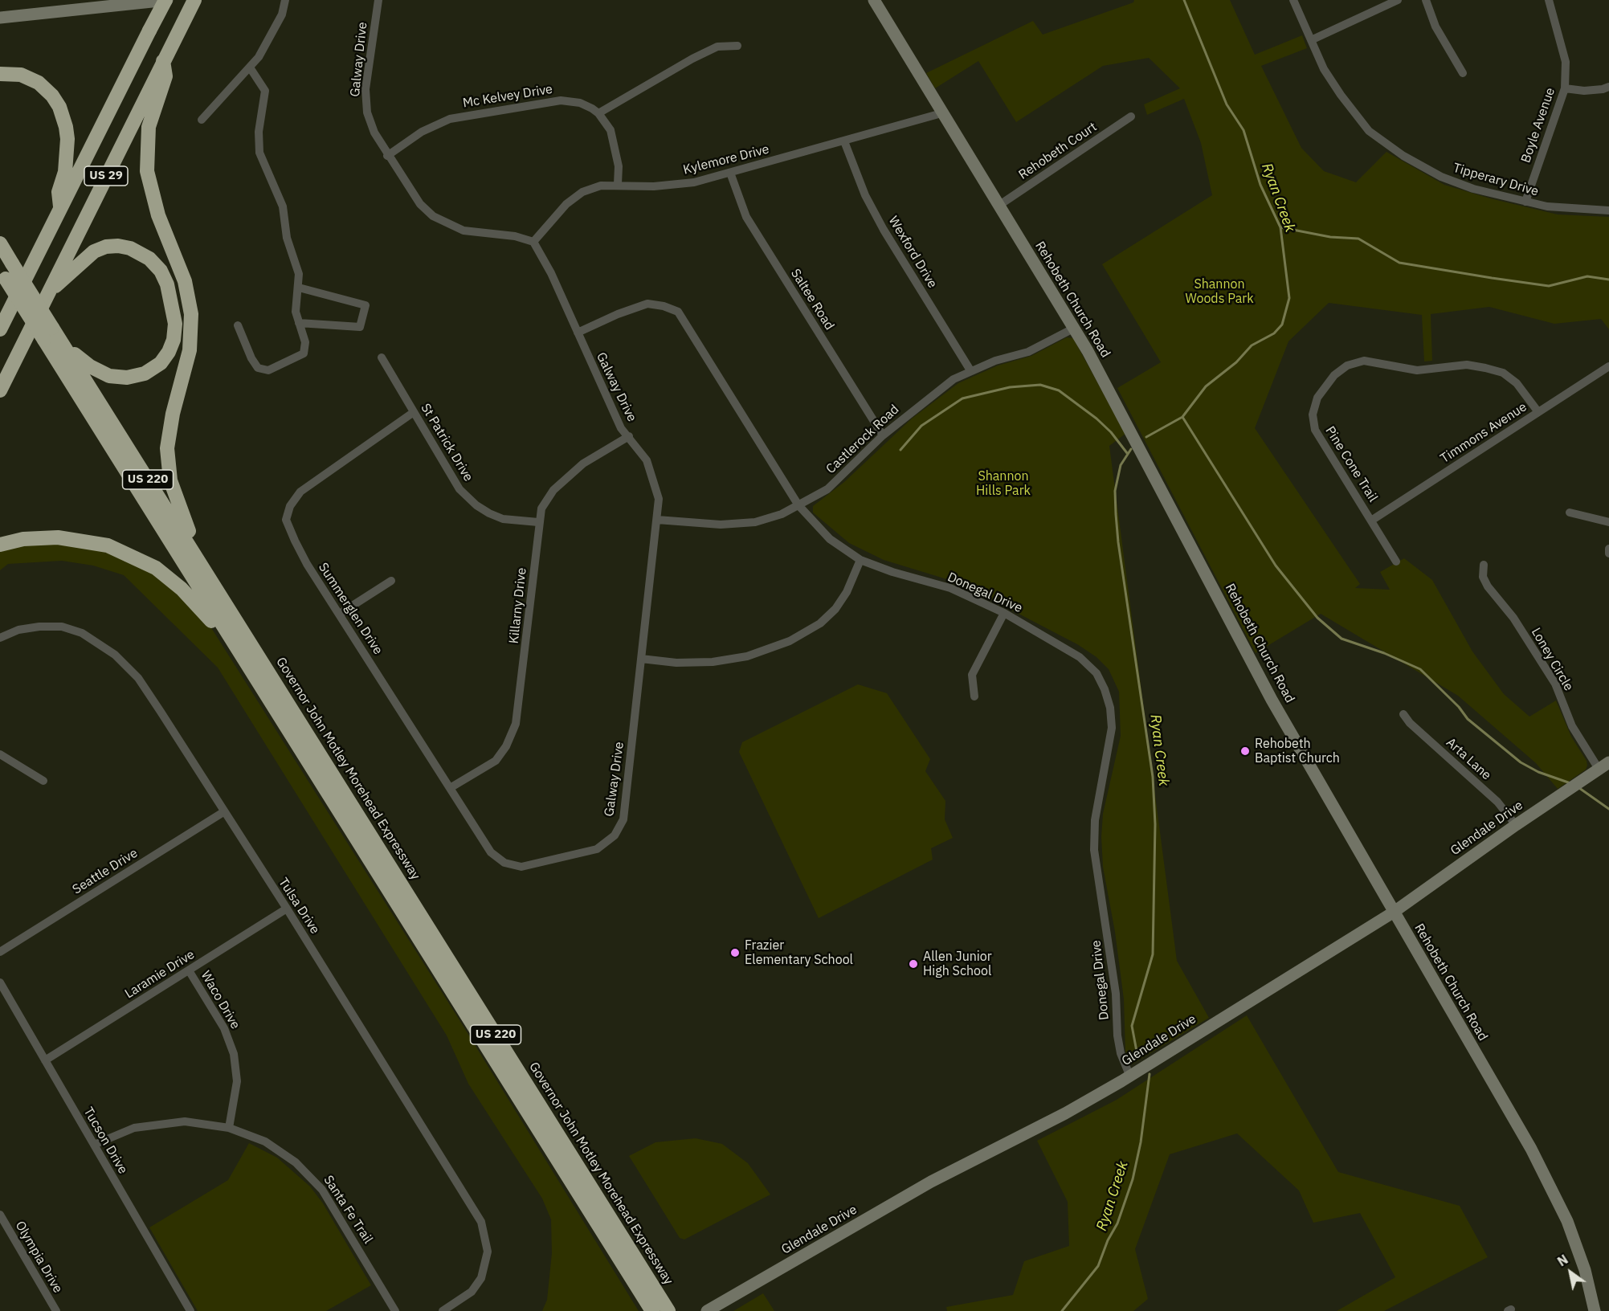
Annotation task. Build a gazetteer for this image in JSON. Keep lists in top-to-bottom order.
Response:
{
  "streets": {
    "highway": ["US 29", "US 220", "Governor John Motley Morehead Expressway"],
    "street": [
      "Galway Drive",
      "Mc Kelvey Drive",
      "Boyle Avenue",
      "Rehobeth Court",
      "Kylemore Drive",
      "Tipperary Drive",
      "Wexford Drive",
      "Saltee Road",
      "Rehobeth Church Road",
      "Timmons Avenue",
      "Castlerock Road",
      "St Patrick Drive",
      "Pine Cone Trail",
      "Donegal Drive",
      "Killarny Drive",
      "Summerglen Drive",
      "Loney Circle",
      "Arta Lane",
      "Glendale Drive",
      "Seattle Drive",
      "Tulsa Drive",
      "Laramie Drive",
      "Waco Drive",
      "Tucson Drive",
      "Santa Fe Trail",
      "Olympia Drive"
    ]
  },
  "crossings": [
    ["Galway Drive", "Mc Kelvey Drive"],
    ["Galway Drive", "Kylemore Drive"],
    ["Galway Drive", "Castlerock Road"],
    ["Galway Drive", "Donegal Drive"],
    ["Galway Drive", "Killarny Drive"],
    ["Galway Drive", "Summerglen Drive"],
    ["Boyle Avenue", "Tipperary Drive"],
    ["Rehobeth Court", "Rehobeth Church Road"],
    ["Kylemore Drive", "Wexford Drive"],
    ["Kylemore Drive", "Saltee Road"],
    ["Kylemore Drive", "Rehobeth Church Road"],
    ["Wexford Drive", "Castlerock Road"],
    ["Saltee Road", "Castlerock Road"],
    ["Rehobeth Church Road", "Castlerock Road"],
    ["Rehobeth Church Road", "Glendale Drive"],
    ["Timmons Avenue", "Pine Cone Trail"],
    ["Castlerock Road", "Donegal Drive"],
    ["St Patrick Drive", "Killarny Drive"],
    ["St Patrick Drive", "Summerglen Drive"],
    ["Donegal Drive", "Glendale Drive"],
    ["Killarny Drive", "Summerglen Drive"],
    ["Loney Circle", "Glendale Drive"],
    ["Arta Lane", "Glendale Drive"],
    ["Seattle Drive", "Tulsa Drive"],
    ["Tulsa Drive", "Laramie Drive"],
    ["Laramie Drive", "Waco Drive"],
    ["Laramie Drive", "Tucson Drive"],
    ["Waco Drive", "Santa Fe Trail"],
    ["Tucson Drive", "Santa Fe Trail"]
  ],
  "water": ["Ryan Creek"],
  "parks": ["Shannon Woods Park", "Shannon Hills Park"],
  "places": ["Rehobeth Baptist Church", "Frazier Elementary School", "Allen Junior High School"],
  "north": "top left"
}
